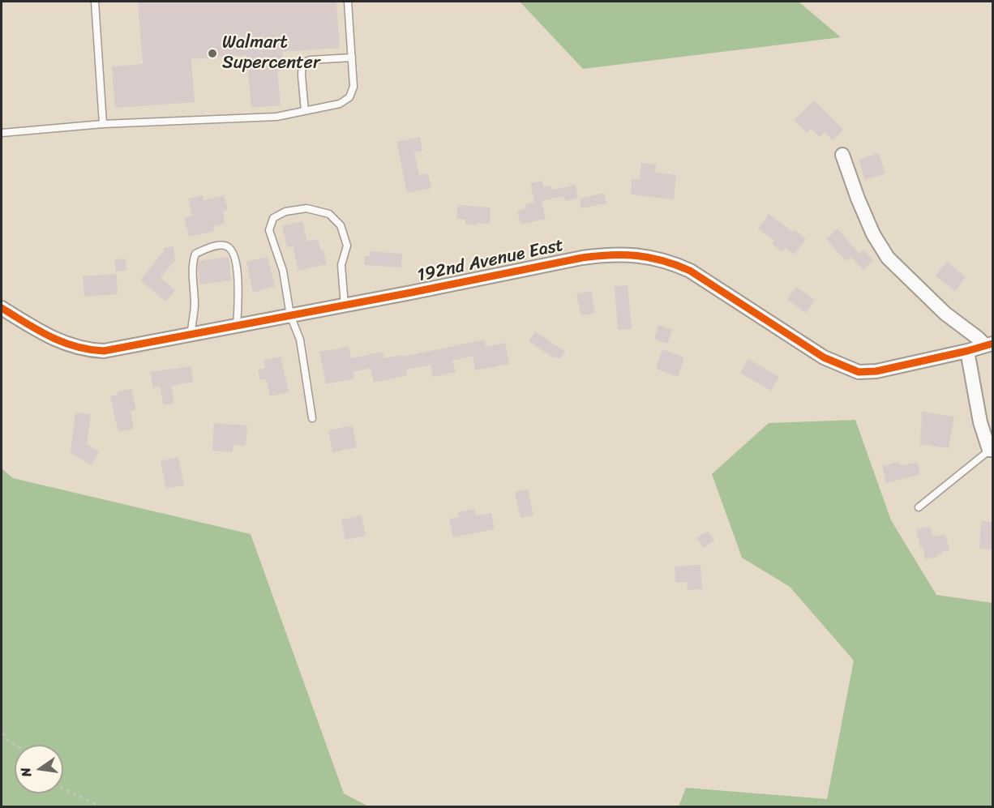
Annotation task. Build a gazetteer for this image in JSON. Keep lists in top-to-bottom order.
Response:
{
  "streets": {
    "street": ["192nd Avenue East"]
  },
  "places": ["Walmart Supercenter"],
  "north": "left"
}
